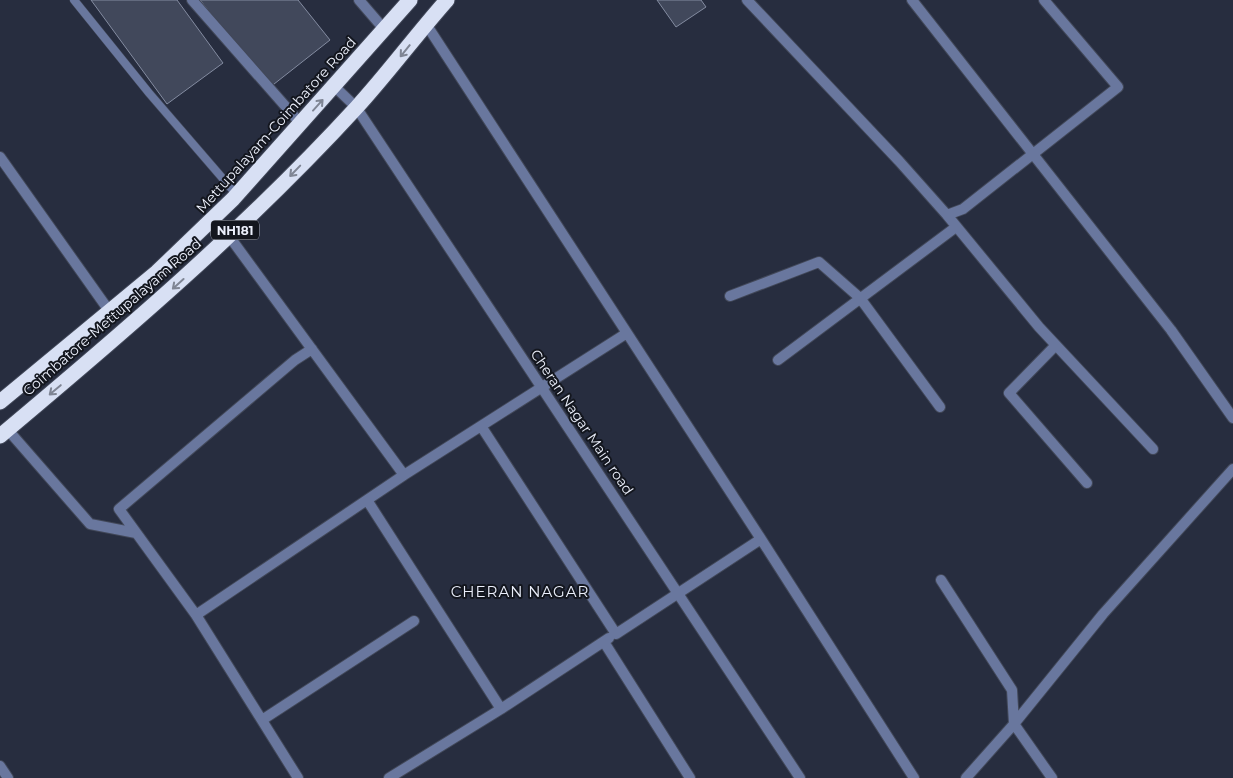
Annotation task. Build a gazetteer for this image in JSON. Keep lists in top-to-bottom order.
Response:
{
  "streets": {
    "highway": ["Mettupalayam-Coimbatore Road", "NH181", "Coimbatore-Mettupalayam Road"],
    "street": ["Cheran Nagar Main road"]
  },
  "crossings": [
    ["Mettupalayam-Coimbatore Road", "Cheran Nagar Main road"],
    ["Coimbatore-Mettupalayam Road", "Cheran Nagar Main road"]
  ],
  "one_way": ["Coimbatore-Mettupalayam Road"],
  "districts": ["CHERAN NAGAR"]
}
